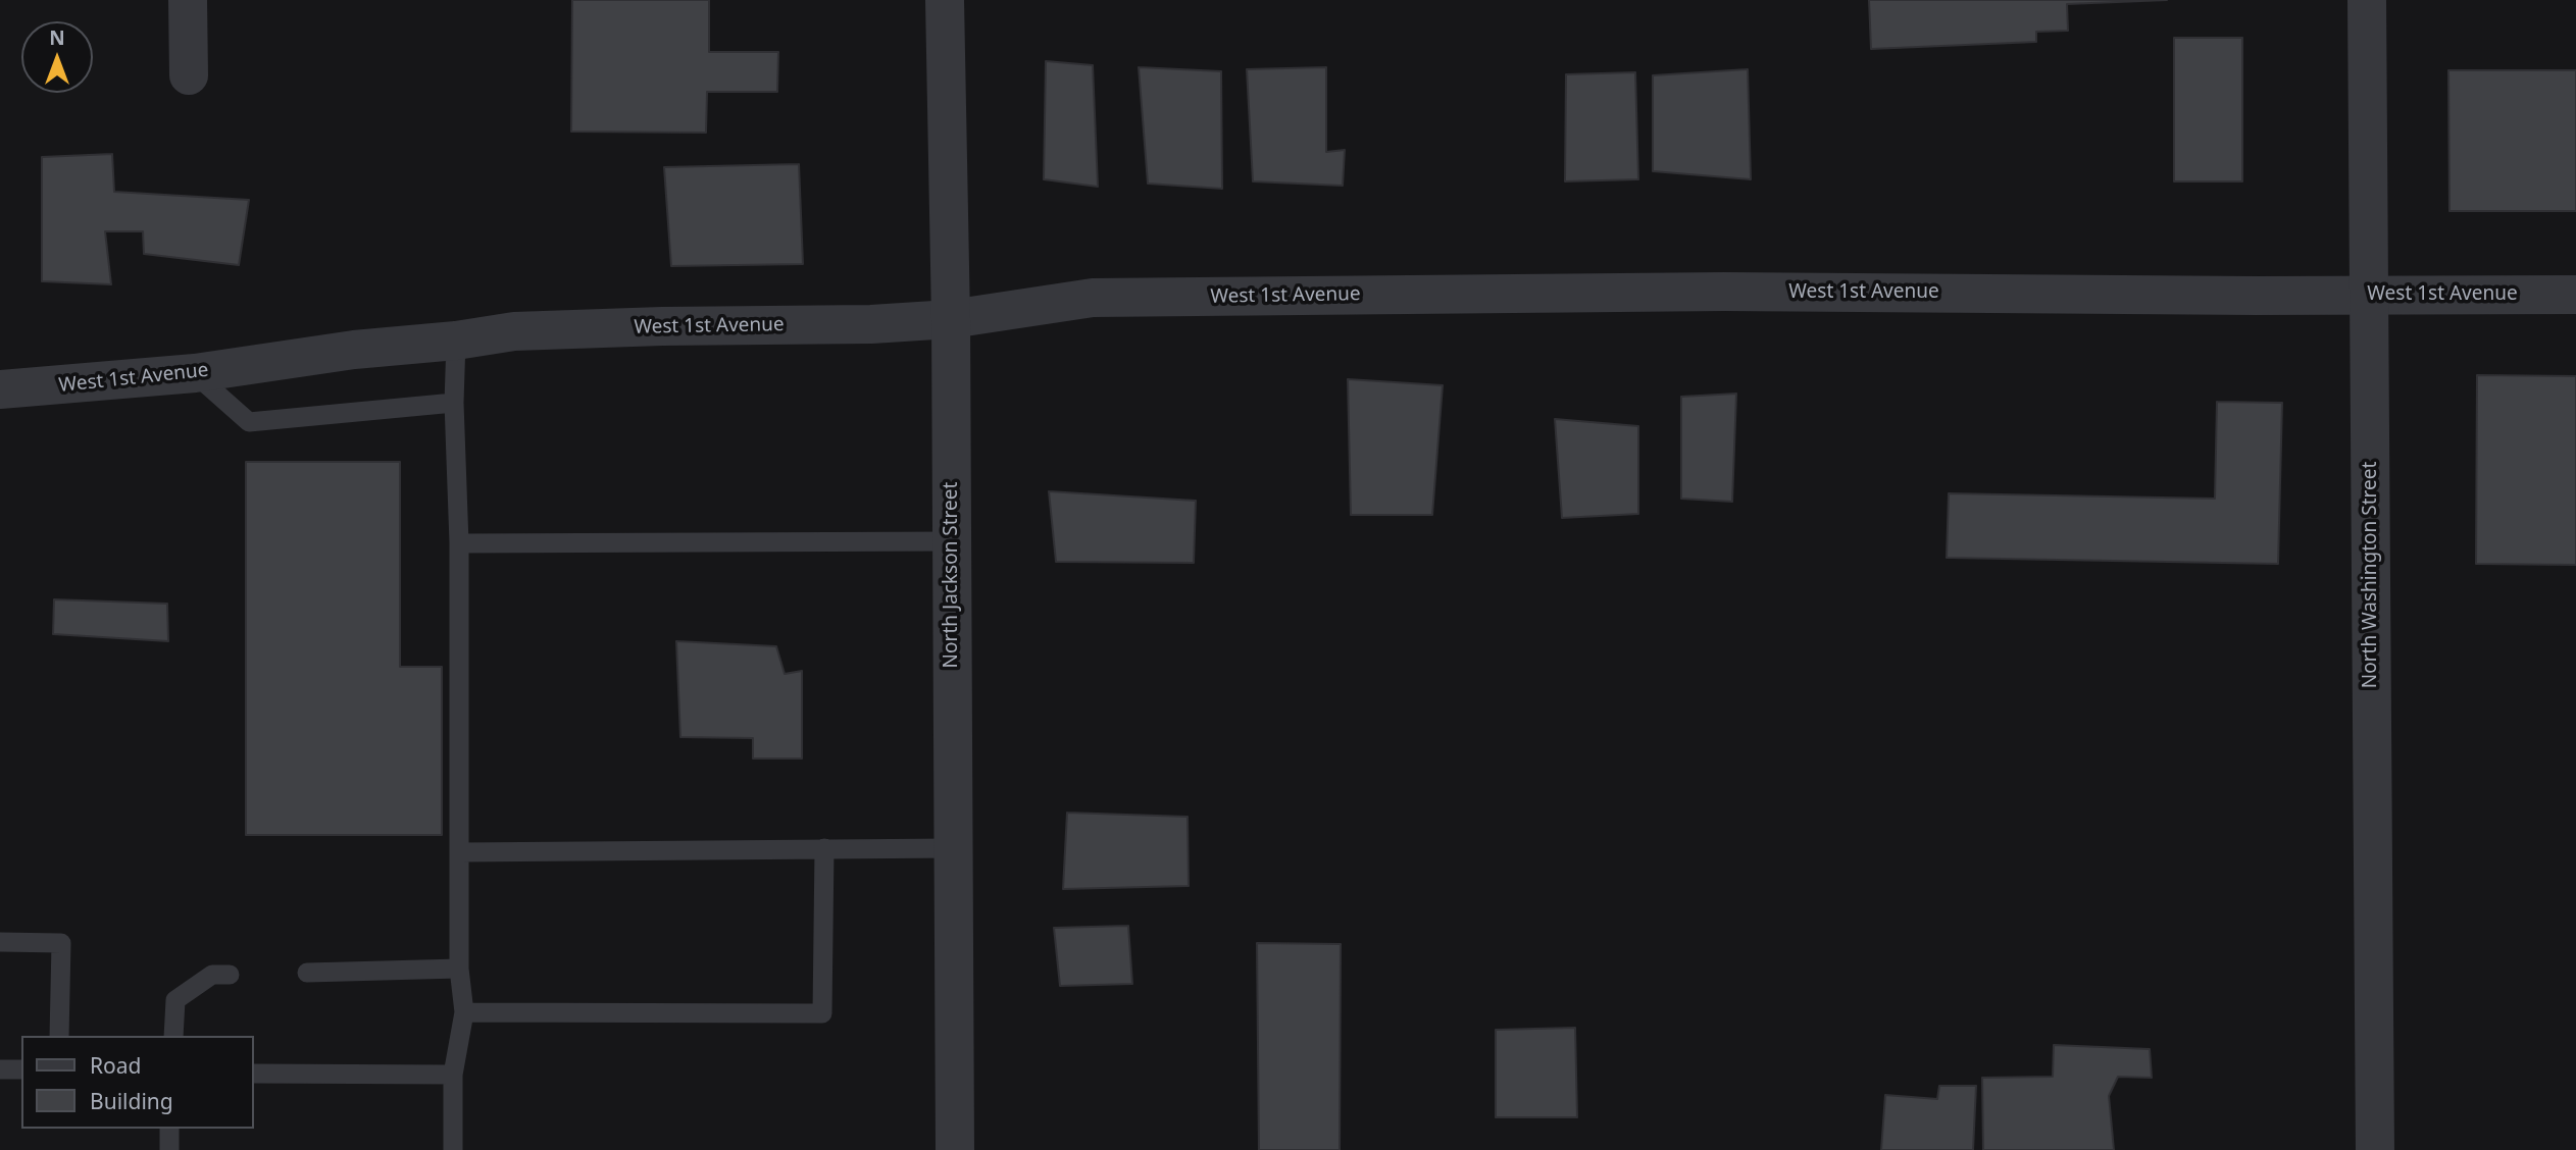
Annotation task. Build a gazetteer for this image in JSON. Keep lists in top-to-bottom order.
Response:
{
  "streets": {
    "street": ["West 1st Avenue", "North Jackson Street", "North Washington Street"]
  },
  "crossings": [
    ["West 1st Avenue", "North Jackson Street"],
    ["West 1st Avenue", "North Washington Street"]
  ],
  "legend": ["Road", "Building"],
  "north": "top"
}
